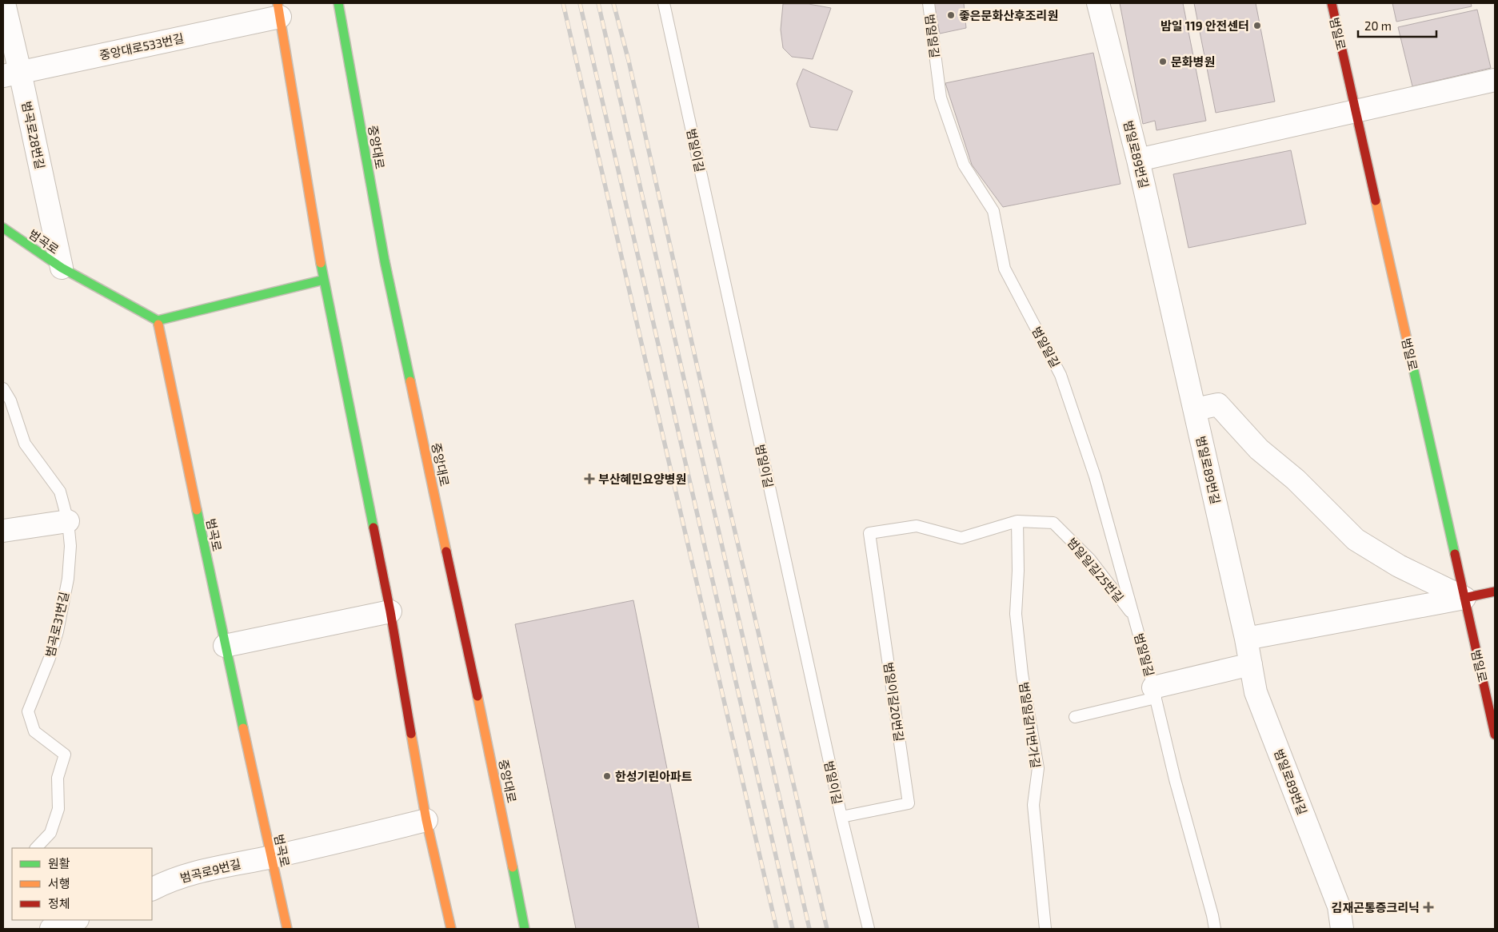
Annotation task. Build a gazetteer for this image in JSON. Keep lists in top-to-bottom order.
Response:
{
  "streets": {
    "main road": ["범일로", "중앙대로", "범곡로"],
    "street": [
      "중앙대로533번길",
      "범곡로28번길",
      "범일로89번길",
      "범곡로9번길"
    ],
    "lane": [
      "범일일길",
      "범일이길",
      "범일일길25번길",
      "범곡로31번길",
      "범일이길20번길",
      "범일일길11번가길"
    ]
  },
  "crossings": [
    ["범일일길", "범일일길25번길"],
    ["중앙대로533번길", "범곡로28번길"],
    ["범곡로28번길", "범곡로"],
    ["범일이길", "범일이길20번길"],
    ["범곡로", "범곡로9번길"],
    ["범일일길25번길", "범일이길20번길"],
    ["범일일길25번길", "범일일길11번가길"]
  ],
  "places": {
    "other": [
      "좋은문화산후조리원",
      "밤일 119 안전센터",
      "문화병원",
      "한성기린아파트"
    ],
    "health": ["부산혜민요양병원", "김재곤통증크리닉"]
  },
  "legend": ["원활", "서행", "정체"],
  "scale_bar": "20 m"
}
